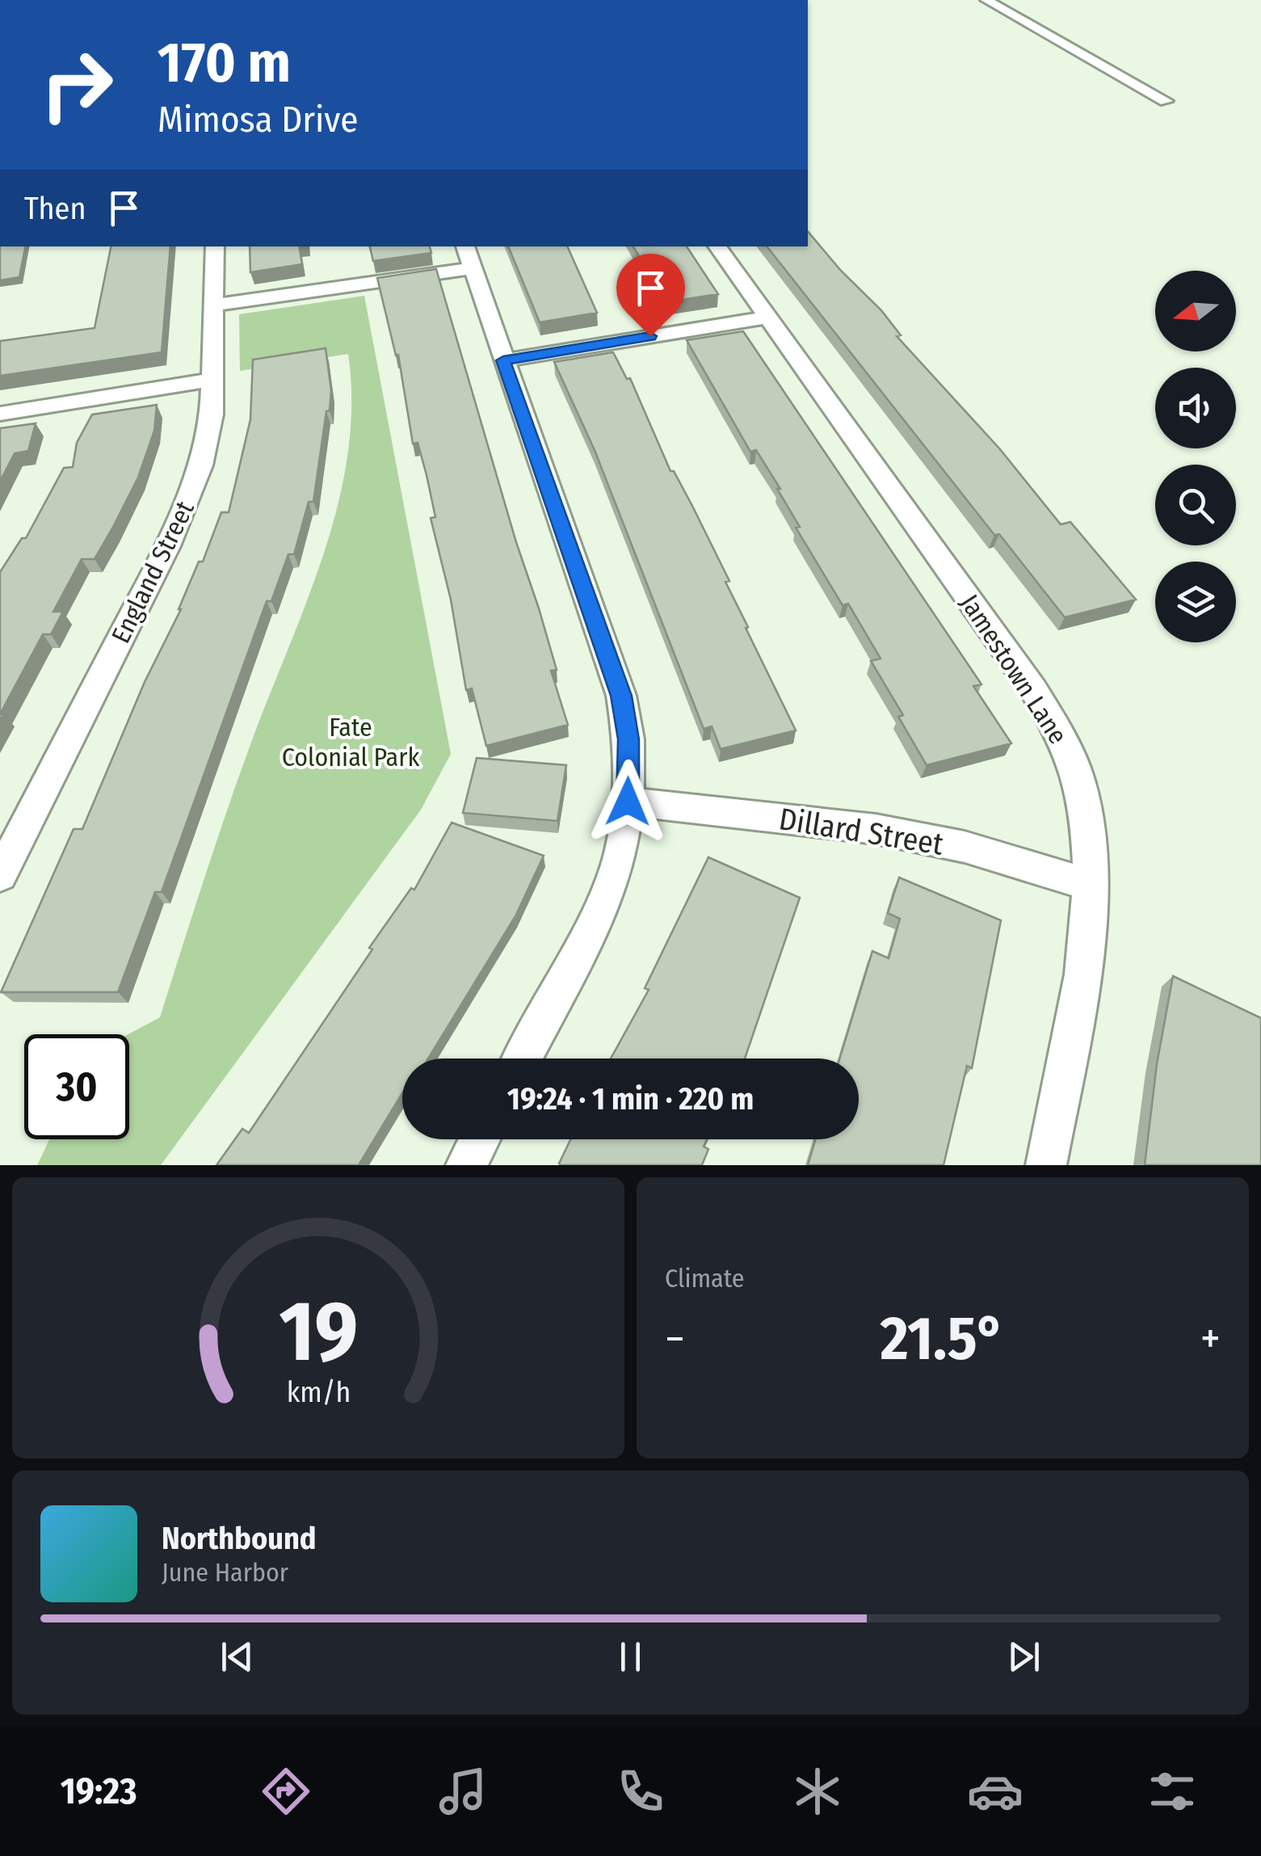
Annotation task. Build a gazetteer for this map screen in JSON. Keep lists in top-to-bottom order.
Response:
{
  "streets": {
    "street": ["England Street", "Jamestown Lane", "Dillard Street"]
  },
  "crossings": [
    ["Jamestown Lane", "Dillard Street"]
  ],
  "parks": ["Fate Colonial Park"],
  "north": "left",
  "page": {
    "turn": ["170 m", "Mimosa Drive"],
    "then": "Then",
    "limit": "30",
    "trip": "19:24 · 1 min · 220 m",
    "tile": "Climate",
    "heat": ["−", "21.5°", "+"],
    "song": ["Northbound", "June Harbor"],
    "tabs": "19:23",
    "gauge": ["19", "km/h"]
  }
}
